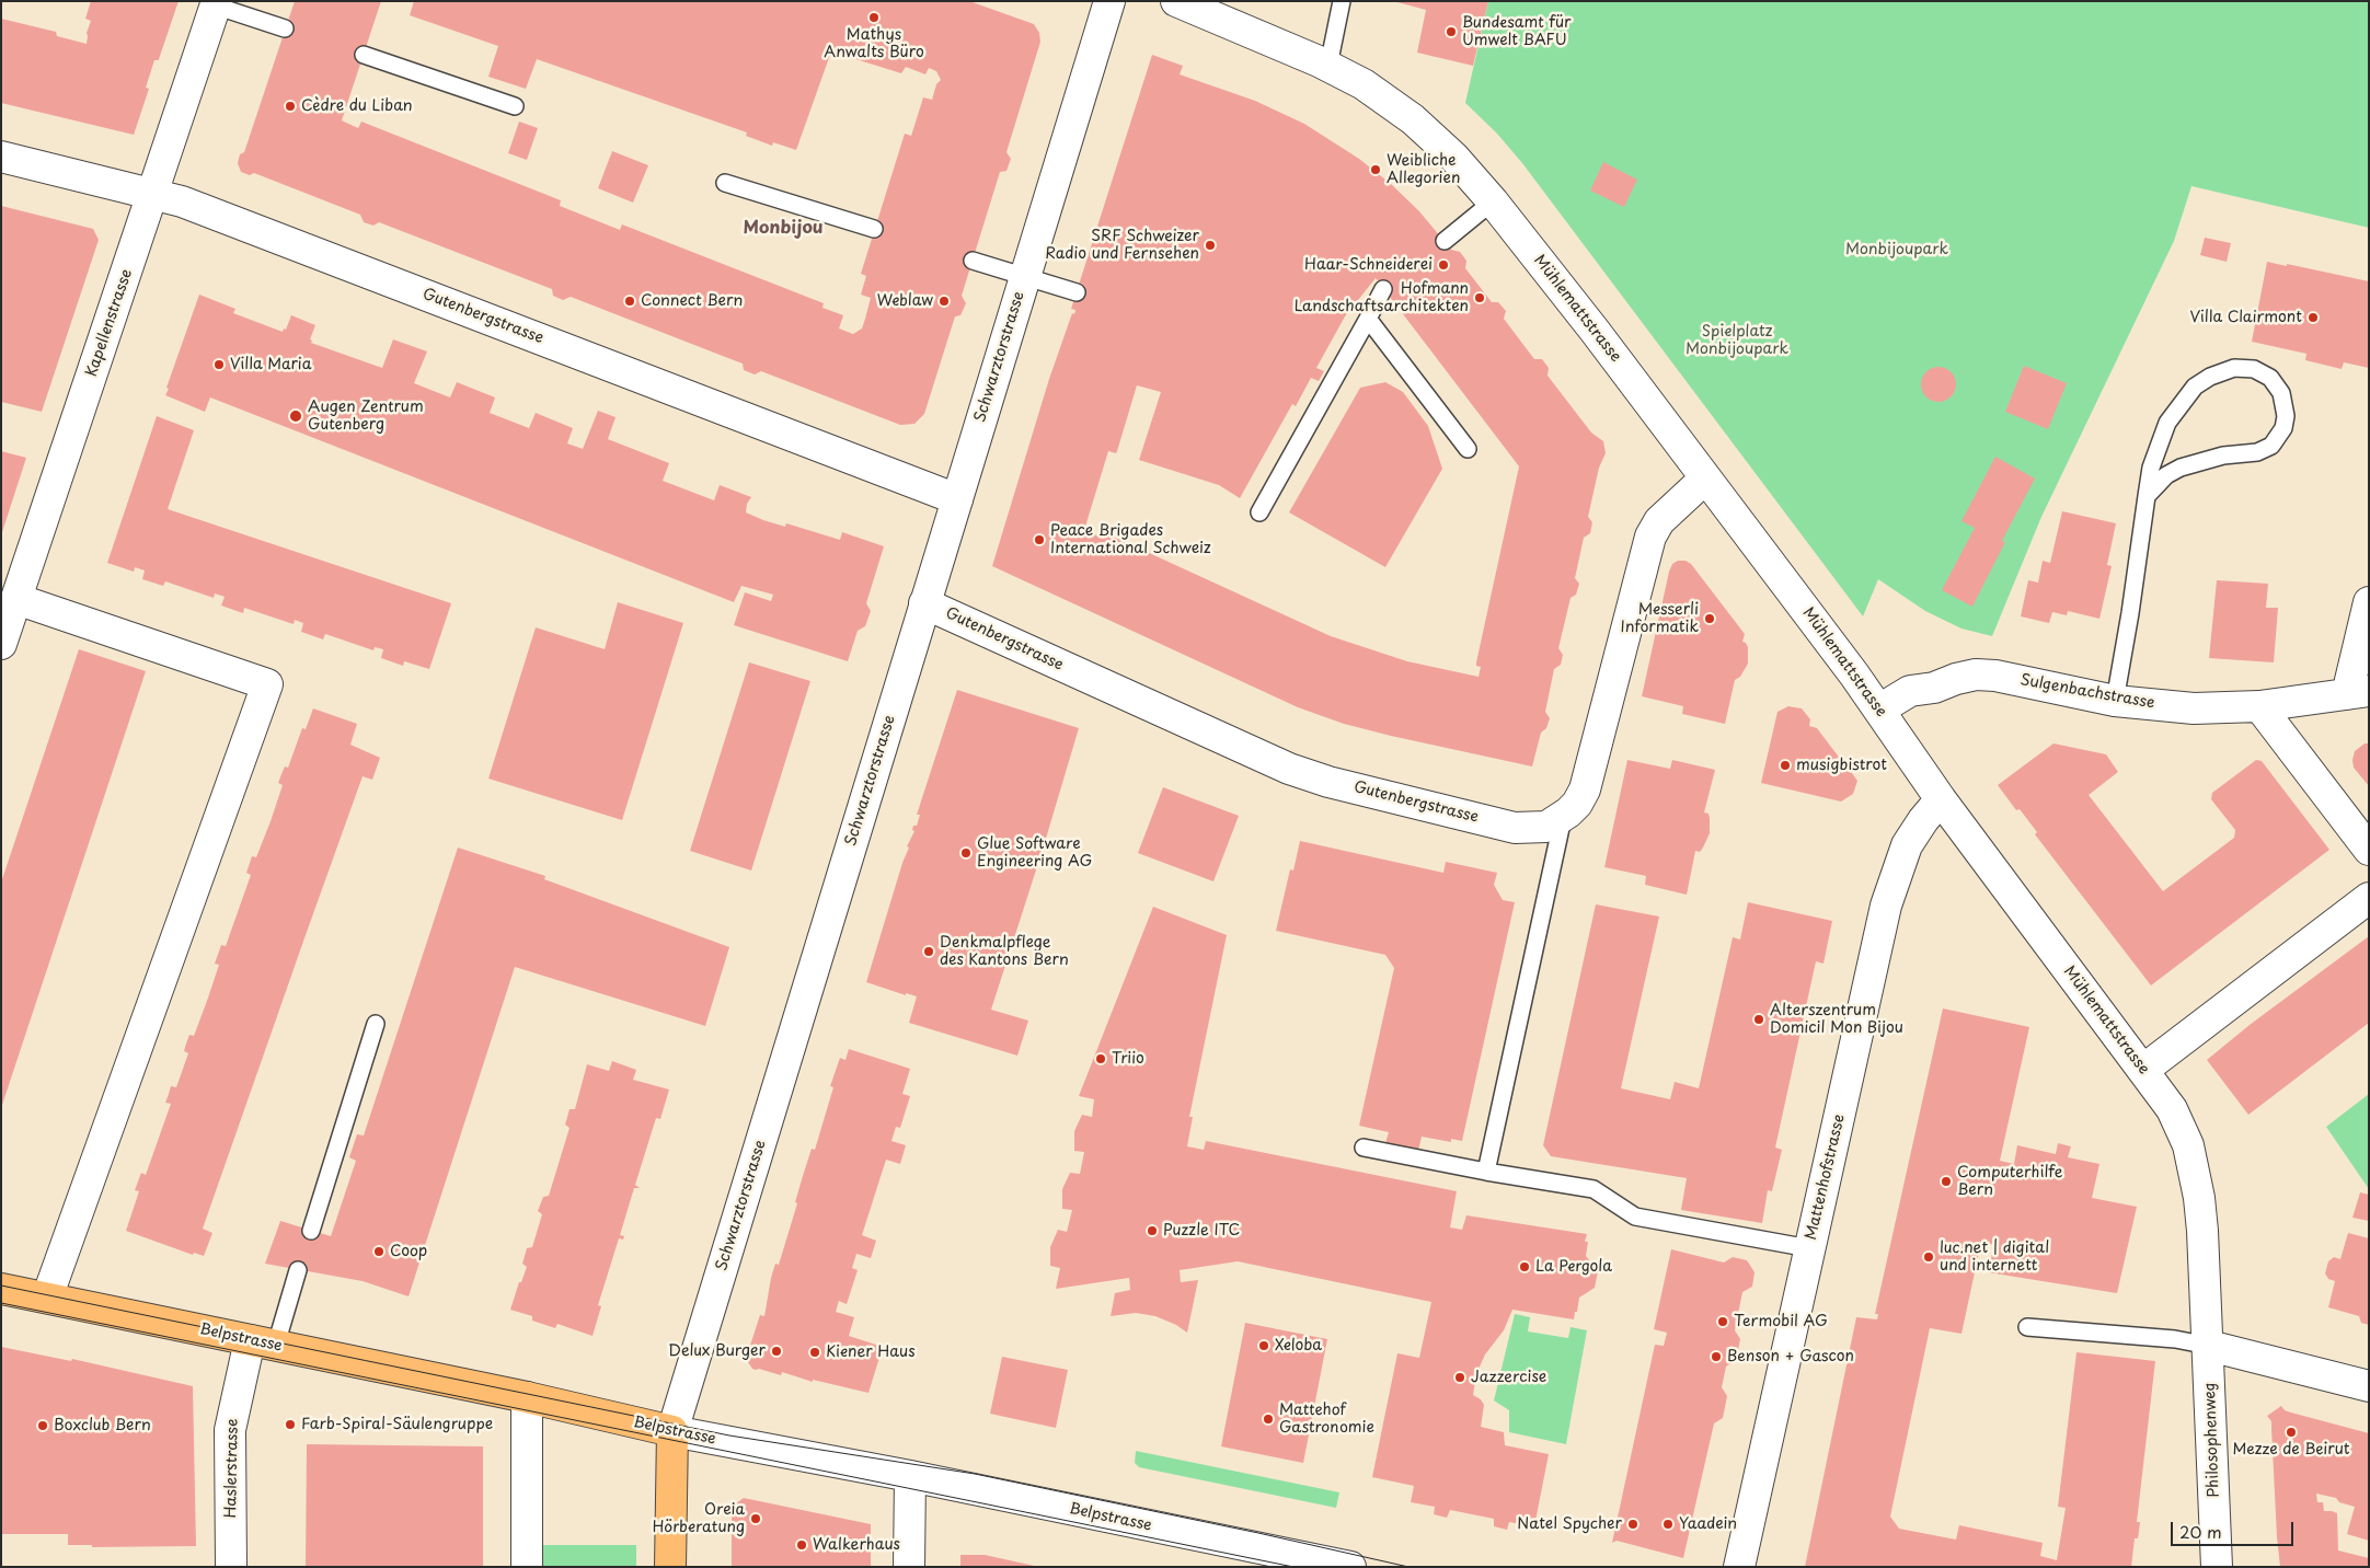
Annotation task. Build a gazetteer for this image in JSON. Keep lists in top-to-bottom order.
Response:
{
  "streets": {
    "main road": ["Schwarztorstrasse", "Belpstrasse"],
    "street": [
      "Mühlemattstrasse",
      "Gutenbergstrasse",
      "Kapellenstrasse",
      "Sulgenbachstrasse",
      "Mattenhofstrasse",
      "Philosophenweg",
      "Haslerstrasse"
    ]
  },
  "crossings": [
    ["Mühlemattstrasse", "Gutenbergstrasse"],
    ["Mühlemattstrasse", "Sulgenbachstrasse"],
    ["Mühlemattstrasse", "Mattenhofstrasse"],
    ["Mühlemattstrasse", "Philosophenweg"],
    ["Gutenbergstrasse", "Kapellenstrasse"],
    ["Gutenbergstrasse", "Schwarztorstrasse"],
    ["Schwarztorstrasse", "Belpstrasse"],
    ["Belpstrasse", "Haslerstrasse"]
  ],
  "districts": ["Monbijou"],
  "parks": ["Monbijoupark", "Spielplatz Monbijoupark"],
  "places": [
    "Mathys Anwalts Büro",
    "Bundesamt für Umwelt BAFU",
    "Cèdre du Liban",
    "Weibliche Allegorien",
    "SRF Schweizer Radio und Fernsehen",
    "Haar-Schneiderei",
    "Hofmann Landschaftsarchitekten",
    "Connect Bern",
    "Weblaw",
    "Villa Clairmont",
    "Villa Maria",
    "Augen Zentrum Gutenberg",
    "Peace Brigades International Schweiz",
    "Messerli Informatik",
    "musigbistrot",
    "Glue Software Engineering AG",
    "Denkmalpflege des Kantons Bern",
    "Alterszentrum Domicil Mon Bijou",
    "Triio",
    "Computerhilfe Bern",
    "Puzzle ITC",
    "Coop",
    "luc.net | digital und internett",
    "La Pergola",
    "Termobil AG",
    "Xeloba",
    "Delux Burger",
    "Kiener Haus",
    "Benson + Gascon",
    "Jazzercise",
    "Mattehof Gastronomie",
    "Farb-Spiral-Säulengruppe",
    "Boxclub Bern",
    "Mezze de Beirut",
    "Oreia Hörberatung",
    "Natel Spycher",
    "Yaadein",
    "Walkerhaus"
  ],
  "scale_bar": "20 m"
}
